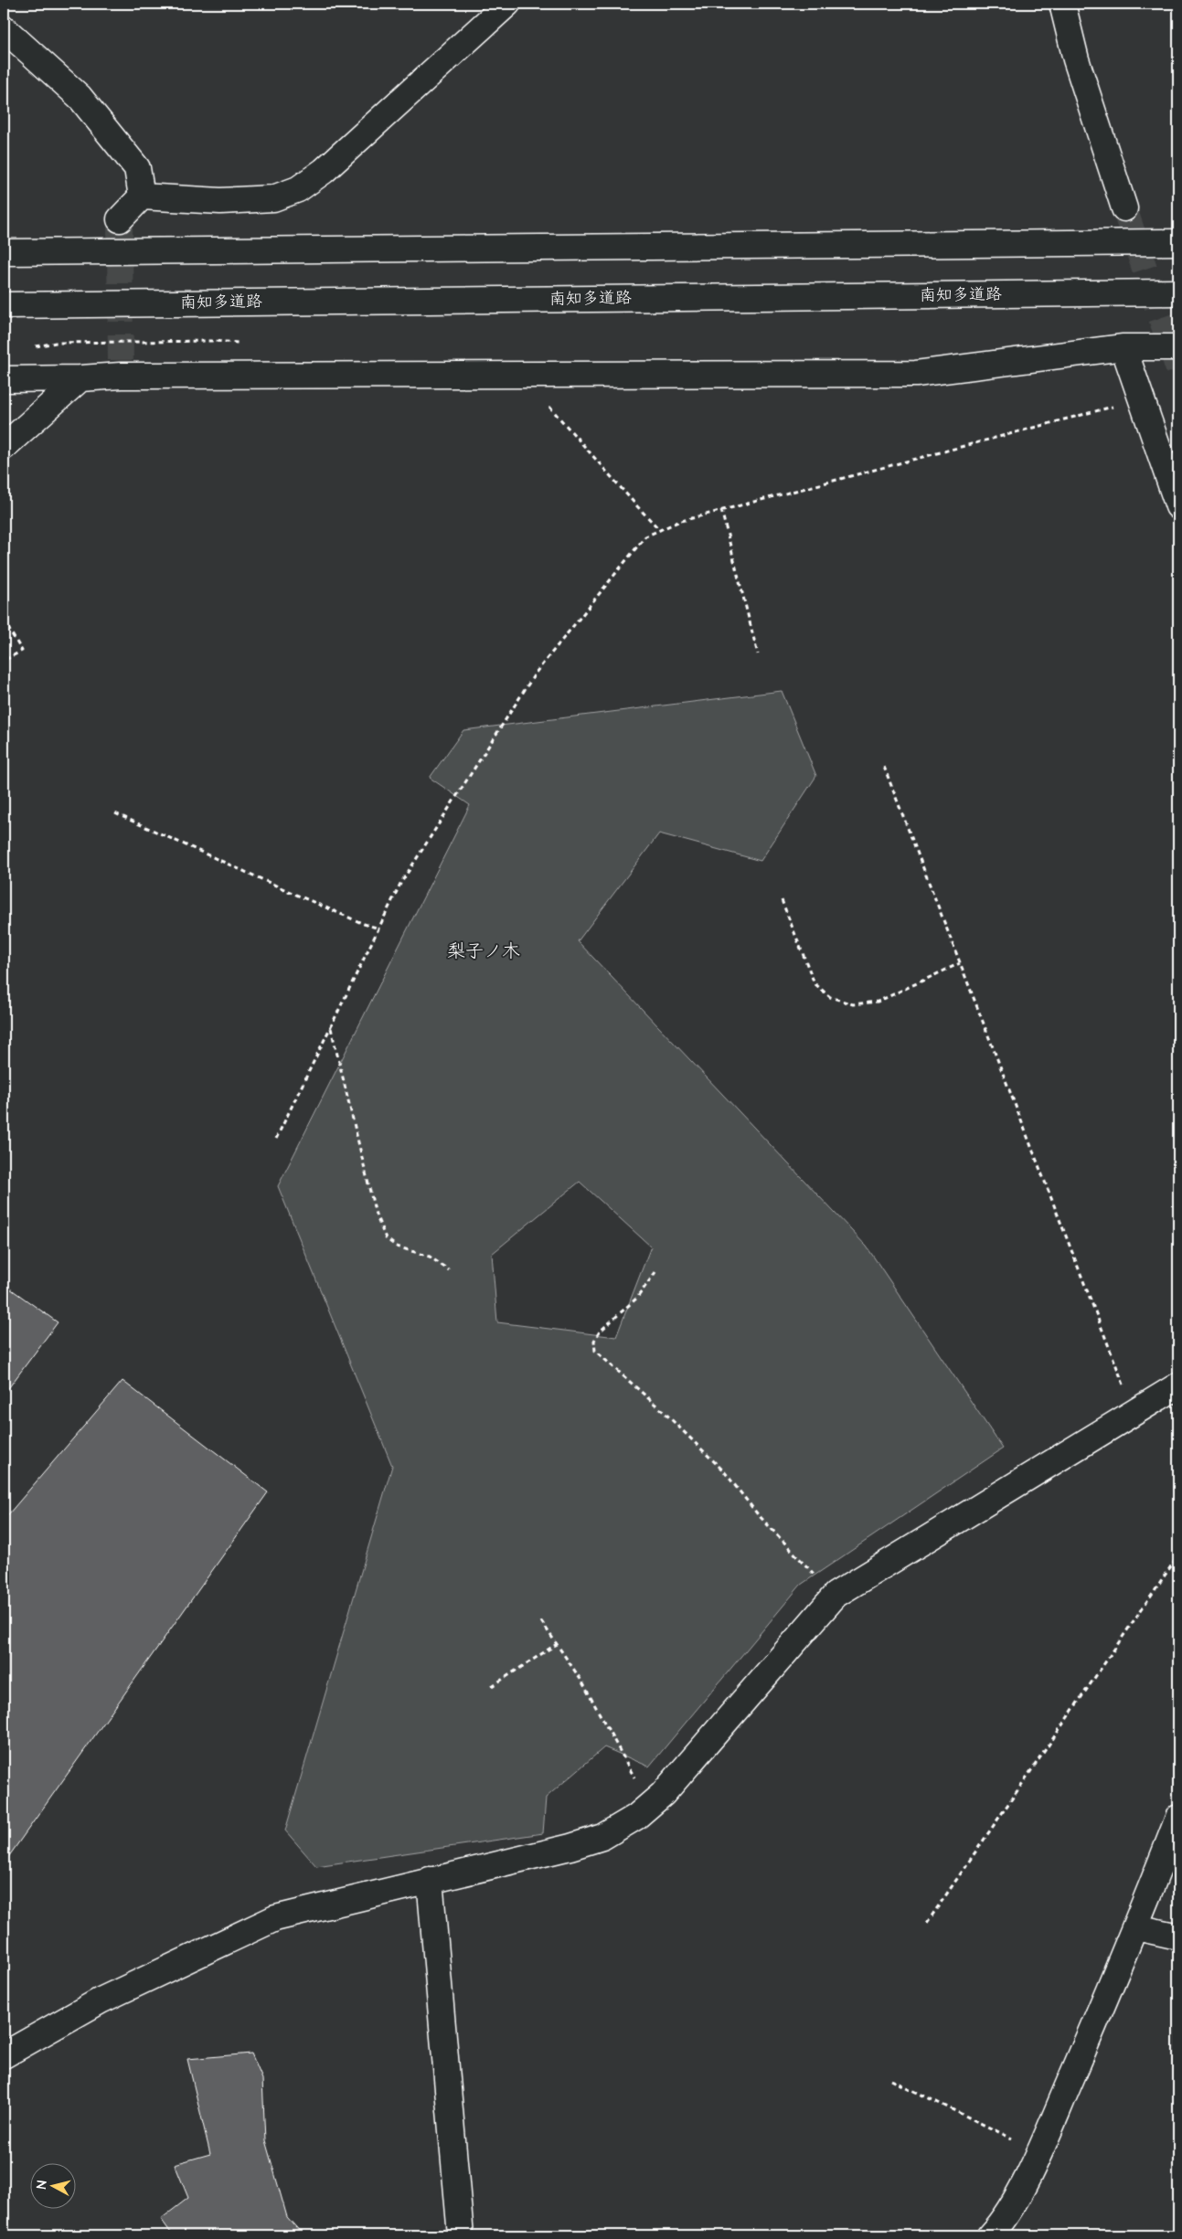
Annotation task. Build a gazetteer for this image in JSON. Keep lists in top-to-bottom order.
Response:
{
  "streets": {
    "main road": ["南知多道路"]
  },
  "districts": ["梨子ノ木"],
  "north": "left"
}
